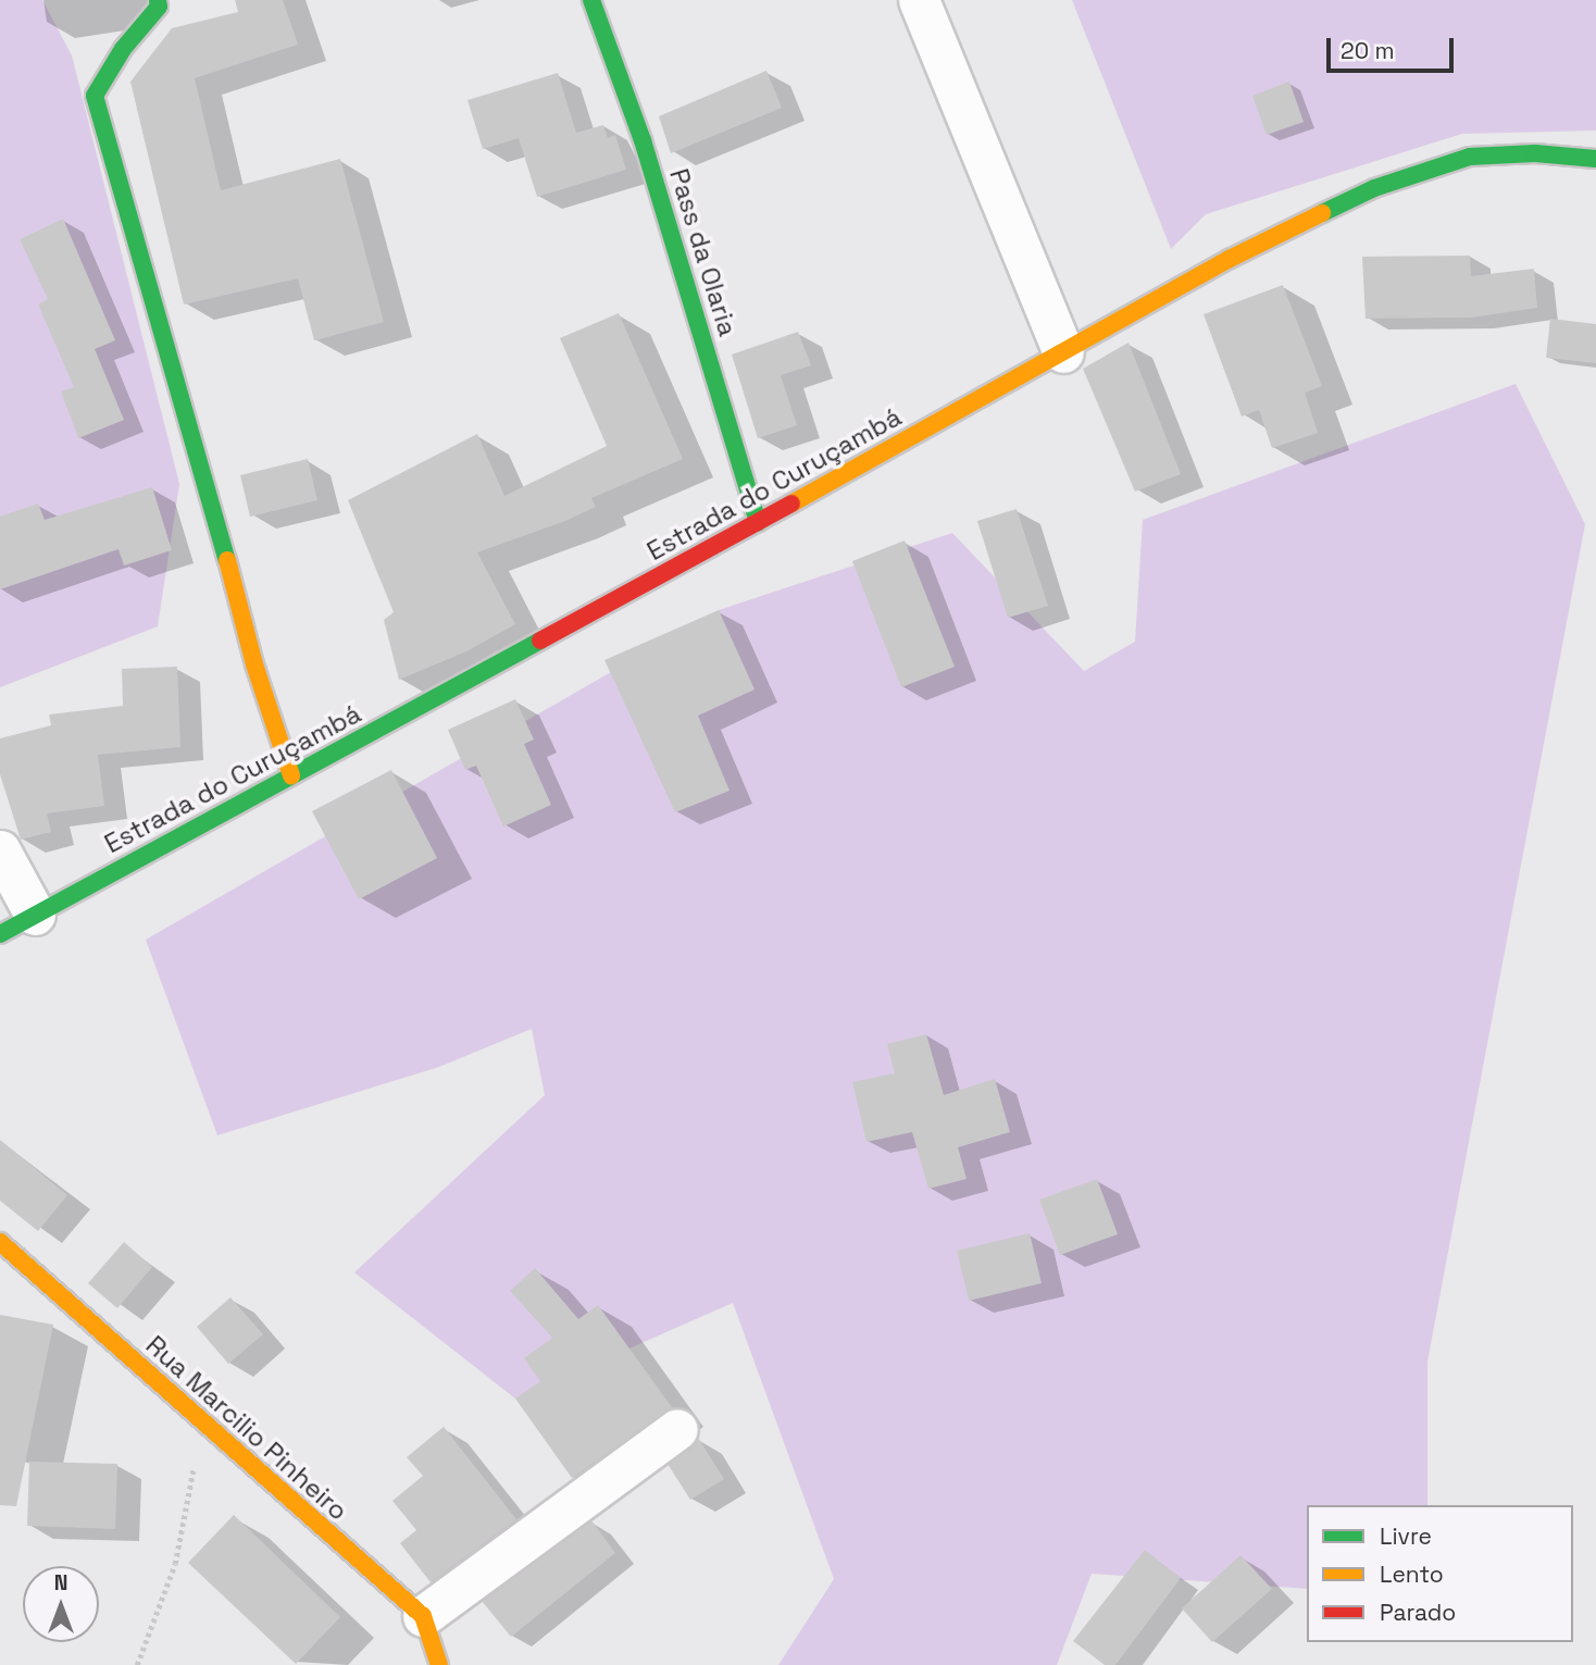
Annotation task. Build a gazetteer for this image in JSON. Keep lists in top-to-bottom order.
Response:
{
  "streets": {
    "street": ["Pass da Olaria", "Estrada do Curuçambá", "Rua Marcilio Pinheiro"]
  },
  "crossings": [
    ["Pass da Olaria", "Estrada do Curuçambá"]
  ],
  "legend": ["Livre", "Lento", "Parado"],
  "scale_bar": "20 m",
  "north": "top"
}
